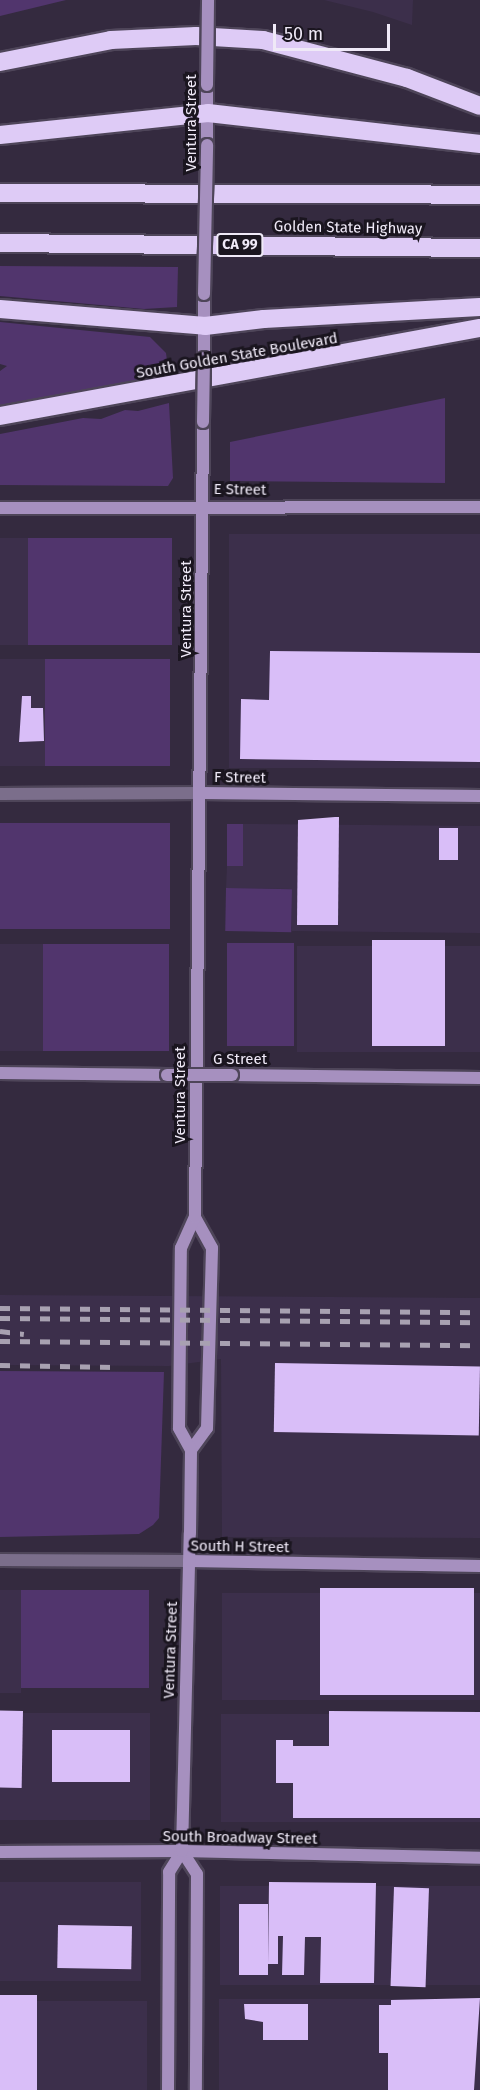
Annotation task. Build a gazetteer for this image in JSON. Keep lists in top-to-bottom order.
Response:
{
  "streets": {
    "highway": ["Golden State Highway", "CA 99", "South Golden State Boulevard"],
    "main road": [
      "Ventura Street",
      "E Street",
      "F Street",
      "G Street",
      "South H Street",
      "South Broadway Street"
    ]
  },
  "crossings": [
    ["Ventura Street", "E Street"],
    ["Ventura Street", "F Street"],
    ["Ventura Street", "South H Street"],
    ["Ventura Street", "South Broadway Street"]
  ],
  "scale_bar": "50 m"
}
